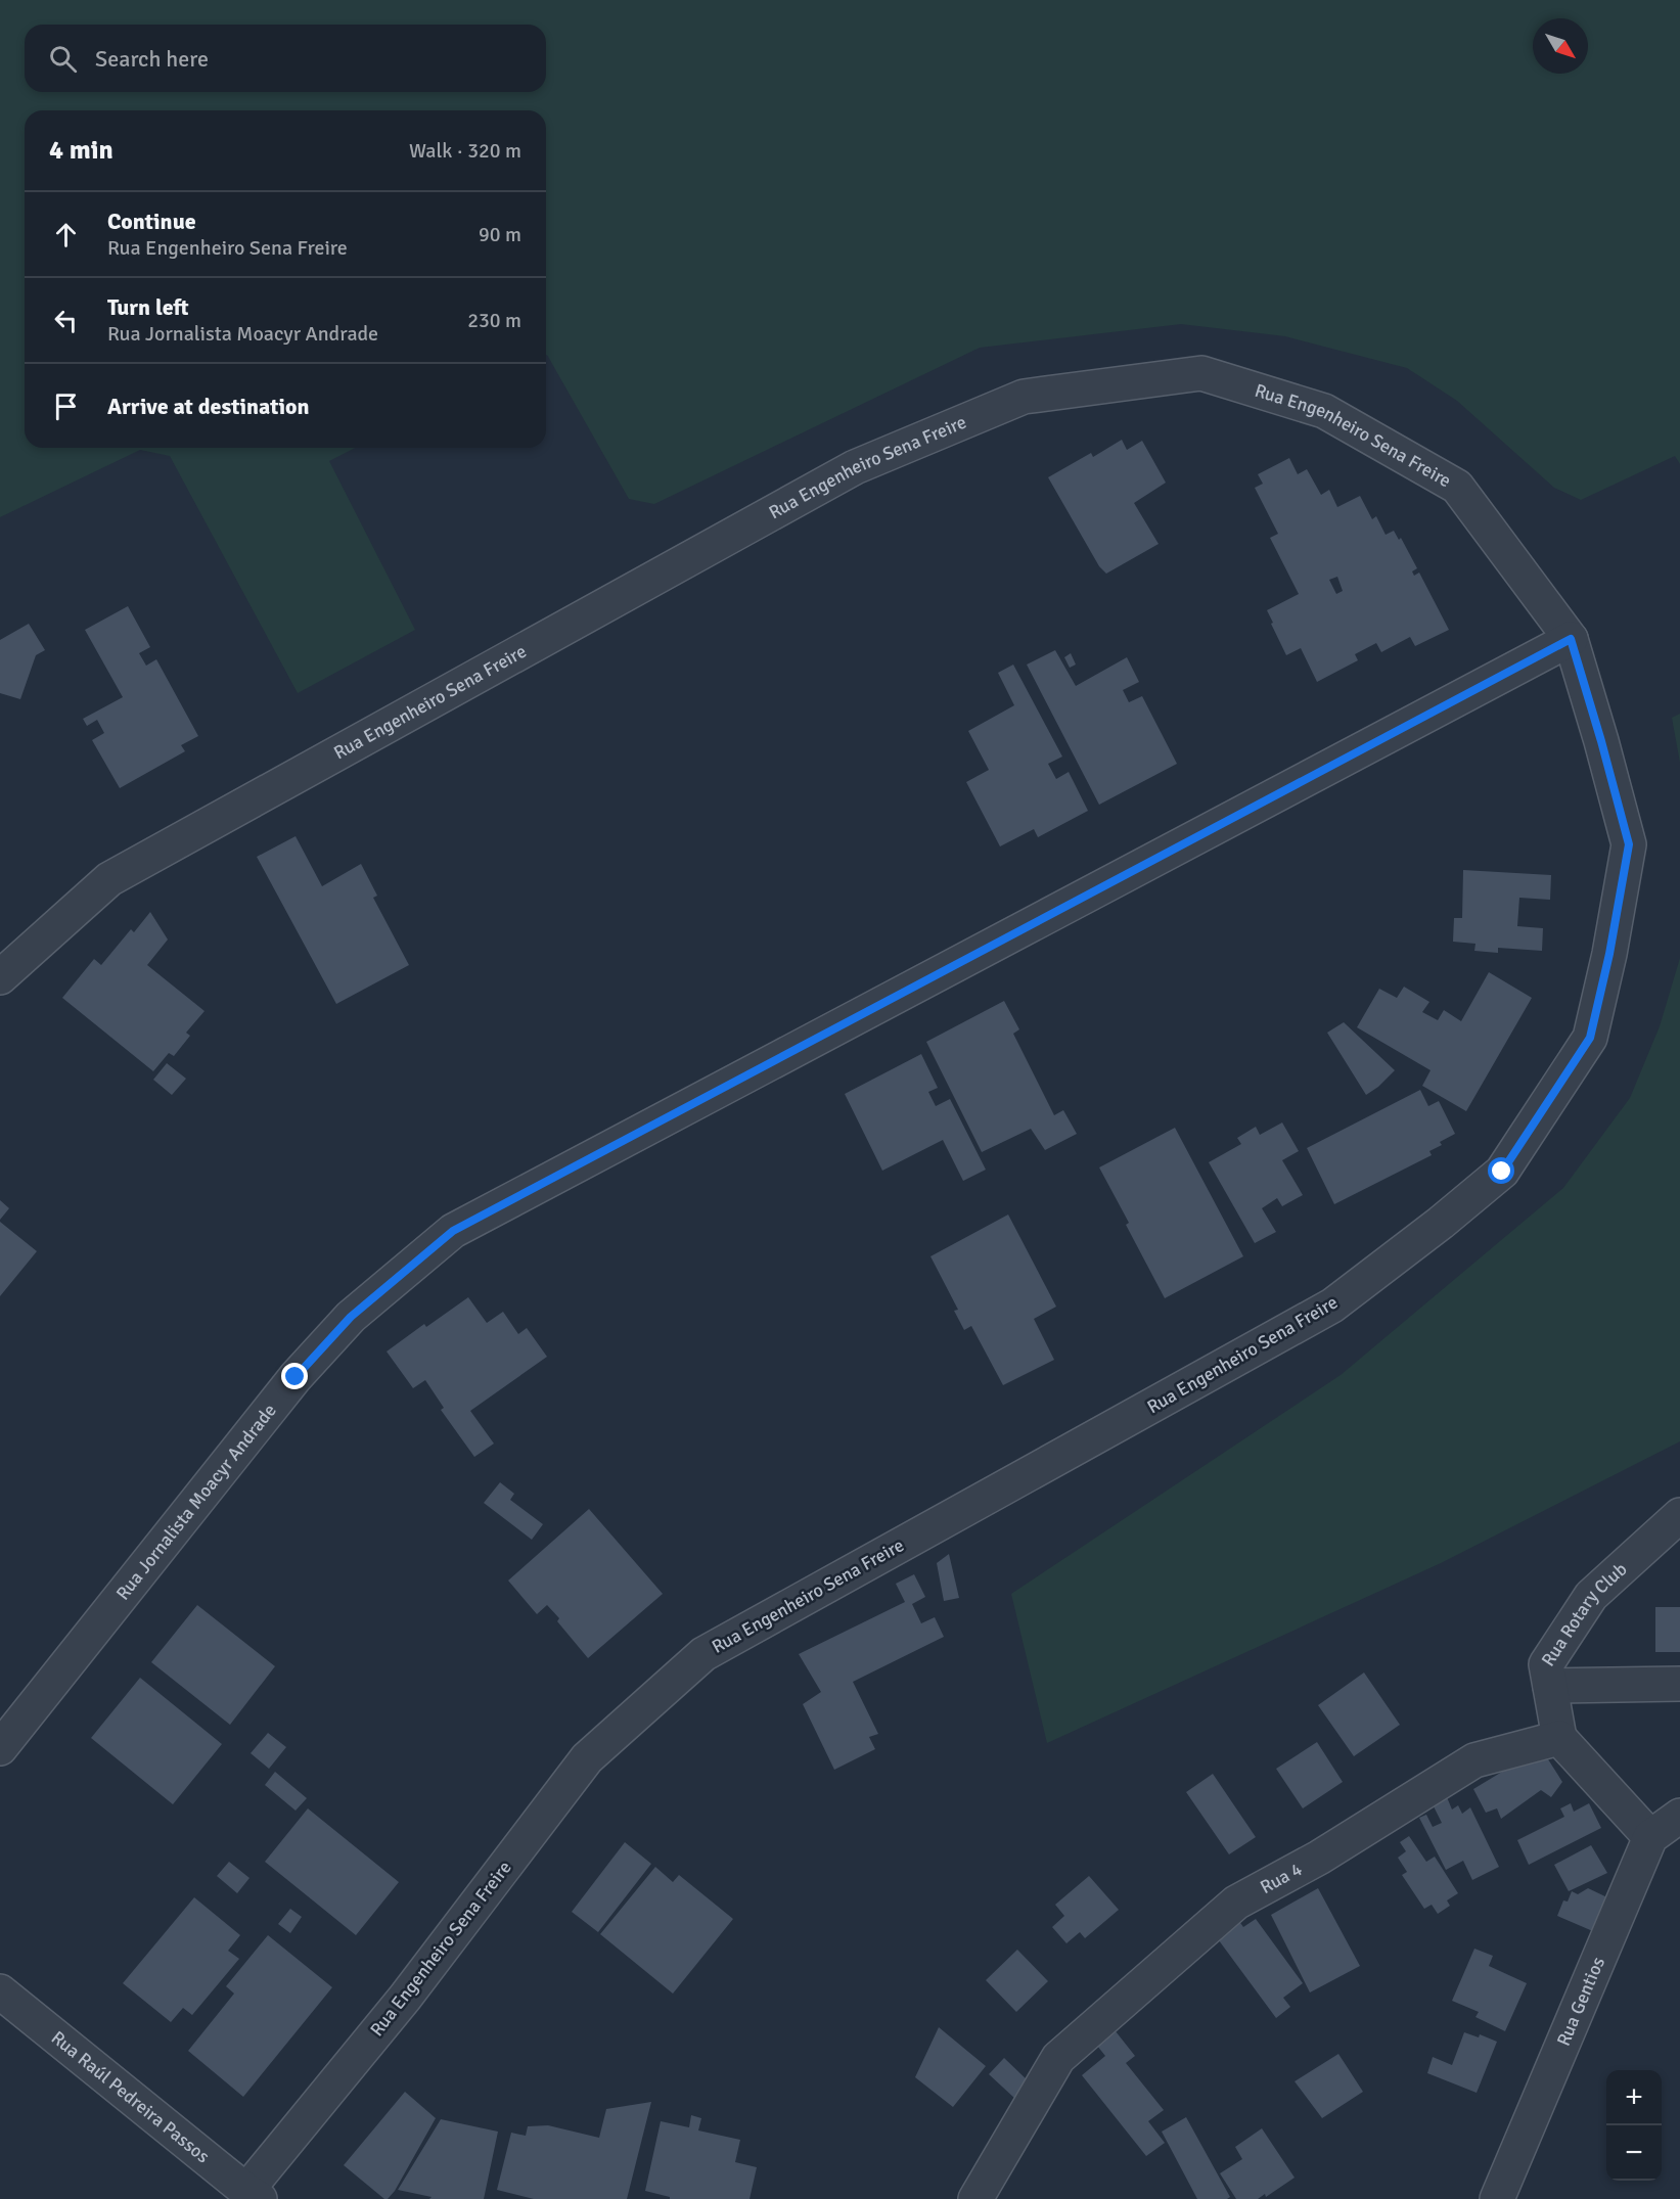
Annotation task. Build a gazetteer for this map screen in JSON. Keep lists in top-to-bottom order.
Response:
{
  "streets": {
    "street": [
      "Rua Engenheiro Sena Freire",
      "Rua Jornalista Moacyr Andrade",
      "Rua Rotary Club",
      "Rua 4",
      "Rua Gentios",
      "Rua Raúl Pedreira Passos"
    ]
  },
  "crossings": [
    ["Rua Engenheiro Sena Freire", "Rua Jornalista Moacyr Andrade"],
    ["Rua Engenheiro Sena Freire", "Rua Raúl Pedreira Passos"],
    ["Rua Rotary Club", "Rua 4"]
  ],
  "north": "bottom right",
  "page": {
    "search": "Search here",
    "heading": ["4 min", "Walk · 320 m"],
    "list": [
      ["Continue", "Rua Engenheiro Sena Freire", "90 m"],
      ["Turn left", "Rua Jornalista Moacyr Andrade", "230 m"],
      "Arrive at destination"
    ],
    "map_buttons": ["+", "−"]
  }
}
